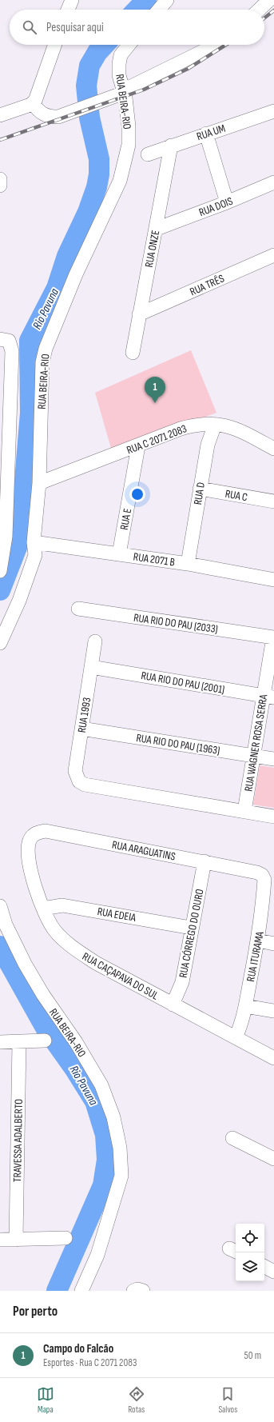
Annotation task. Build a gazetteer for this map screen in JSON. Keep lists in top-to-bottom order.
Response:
{
  "streets": {
    "street": [
      "RUA BEIRA-RIO",
      "RUA UM",
      "RUA DOIS",
      "RUA ONZE",
      "RUA TRÊS",
      "RUA C 2071 2083",
      "RUA D",
      "RUA C",
      "RUA E",
      "RUA 2071 B",
      "RUA RIO DO PAU (2033)",
      "RUA RIO DO PAU (2001)",
      "RUA 1993",
      "RUA WAGNER ROSA SERRA",
      "RUA RIO DO PAU (1963)",
      "RUA ARAGUATINS",
      "RUA EDEIA",
      "RUA CÓRREGO DO OURO",
      "RUA ITURAMA",
      "RUA CAÇAPAVA DO SUL",
      "TRAVESSA ADALBERTO"
    ]
  },
  "crossings": [
    ["RUA BEIRA-RIO", "RUA C 2071 2083"],
    ["RUA BEIRA-RIO", "RUA 2071 B"],
    ["RUA UM", "RUA ONZE"],
    ["RUA DOIS", "RUA ONZE"],
    ["RUA ONZE", "RUA TRÊS"],
    ["RUA C 2071 2083", "RUA D"],
    ["RUA C 2071 2083", "RUA E"],
    ["RUA D", "RUA C"],
    ["RUA D", "RUA 2071 B"],
    ["RUA E", "RUA 2071 B"],
    ["RUA RIO DO PAU (2033)", "RUA WAGNER ROSA SERRA"],
    ["RUA RIO DO PAU (2001)", "RUA 1993"],
    ["RUA RIO DO PAU (2001)", "RUA WAGNER ROSA SERRA"],
    ["RUA 1993", "RUA WAGNER ROSA SERRA"],
    ["RUA 1993", "RUA RIO DO PAU (1963)"],
    ["RUA WAGNER ROSA SERRA", "RUA RIO DO PAU (1963)"],
    ["RUA ARAGUATINS", "RUA CÓRREGO DO OURO"],
    ["RUA ARAGUATINS", "RUA ITURAMA"],
    ["RUA ARAGUATINS", "RUA CAÇAPAVA DO SUL"],
    ["RUA EDEIA", "RUA CÓRREGO DO OURO"],
    ["RUA EDEIA", "RUA CAÇAPAVA DO SUL"],
    ["RUA CÓRREGO DO OURO", "RUA CAÇAPAVA DO SUL"],
    ["RUA ITURAMA", "RUA CAÇAPAVA DO SUL"]
  ],
  "water": ["Rio Pavuna"],
  "page": {
    "search": "Pesquisar aqui",
    "pins": "1",
    "heading": "Por perto",
    "list": [
      {
        "mark": "1",
        "name": "Campo do Falcão",
        "note": "Esportes · Rua C 2071 2083",
        "value": "50 m"
      }
    ],
    "nav": ["Mapa", "Rotas", "Salvos"]
  }
}
